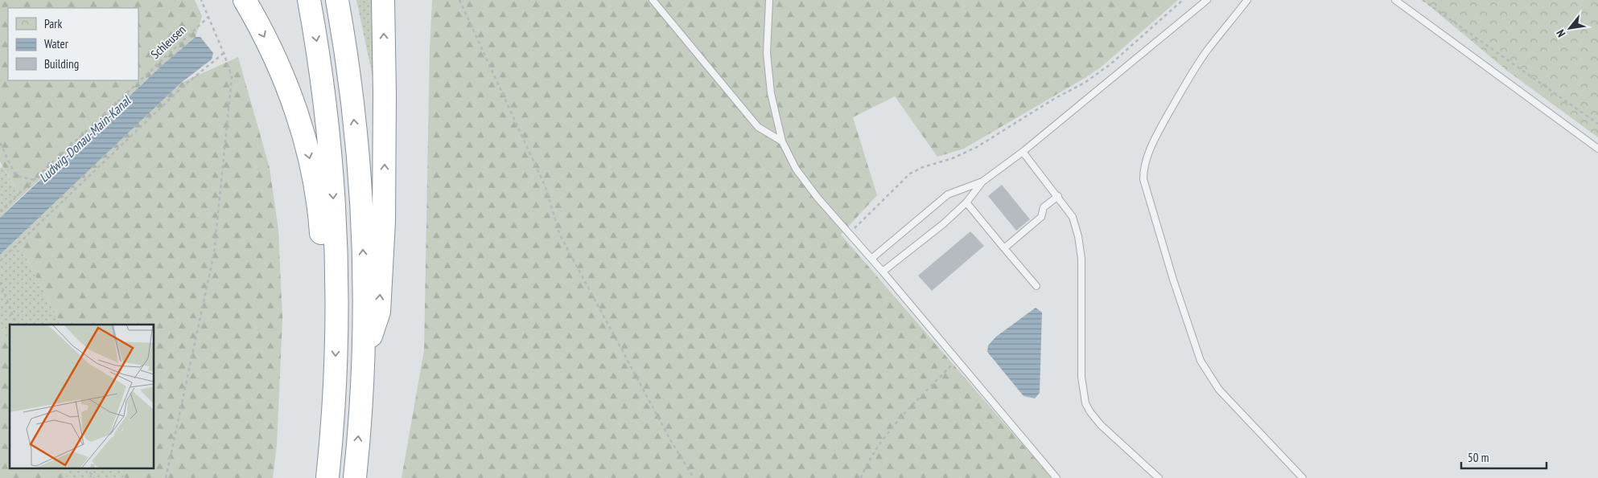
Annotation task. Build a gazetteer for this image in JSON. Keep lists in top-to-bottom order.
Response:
{
  "streets": {
    "path": ["Schleusen"]
  },
  "water": ["Ludwig-Donau-Main-Kanal"],
  "legend": ["Park", "Water", "Building"],
  "scale_bar": "50 m",
  "north": "bottom left"
}
